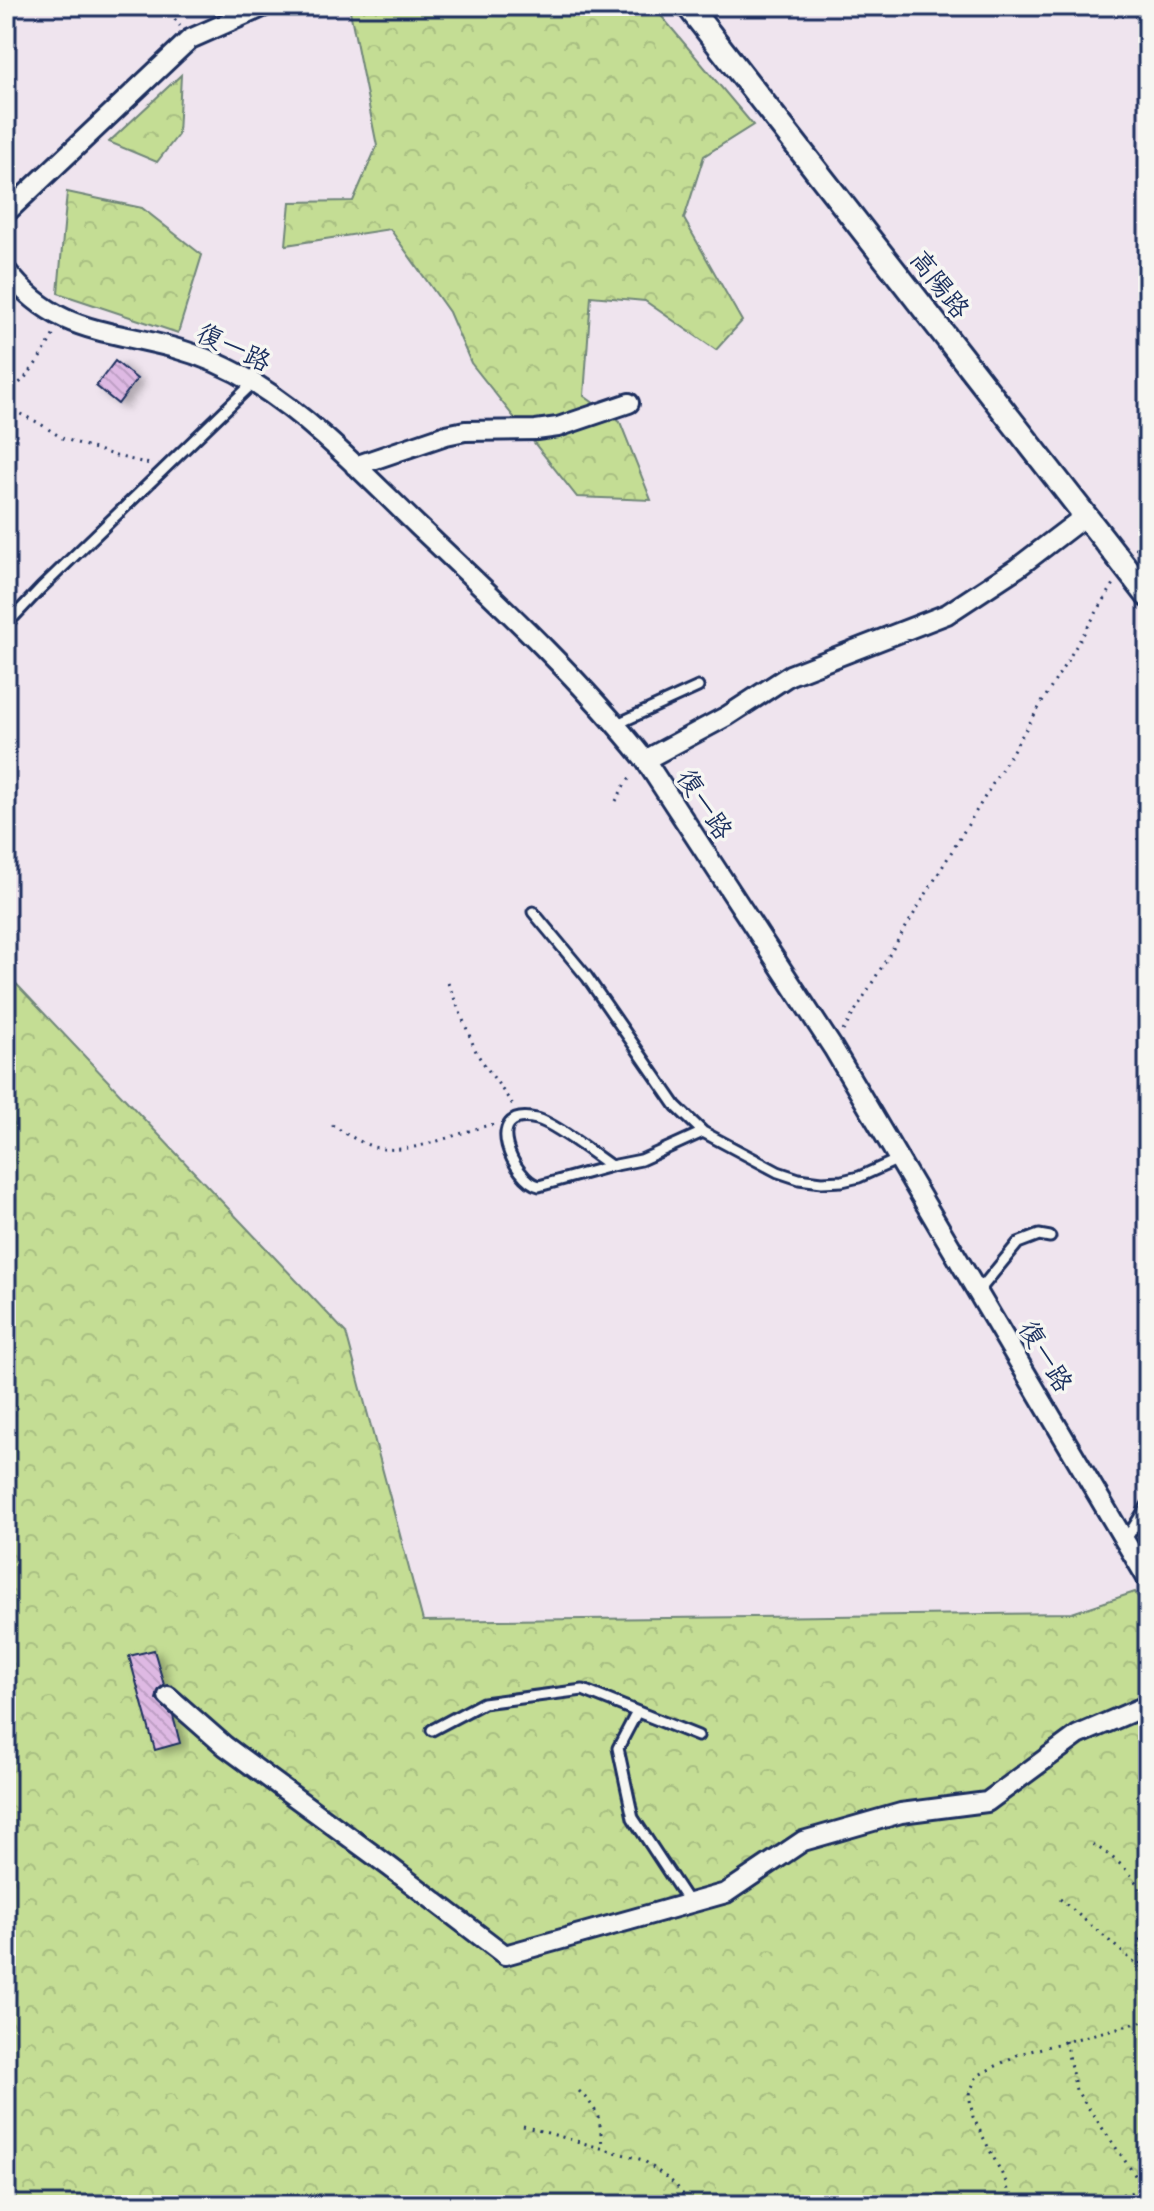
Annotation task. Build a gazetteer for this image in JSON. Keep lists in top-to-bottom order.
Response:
{
  "streets": {
    "street": ["高陽路", "復一路"]
  }
}
